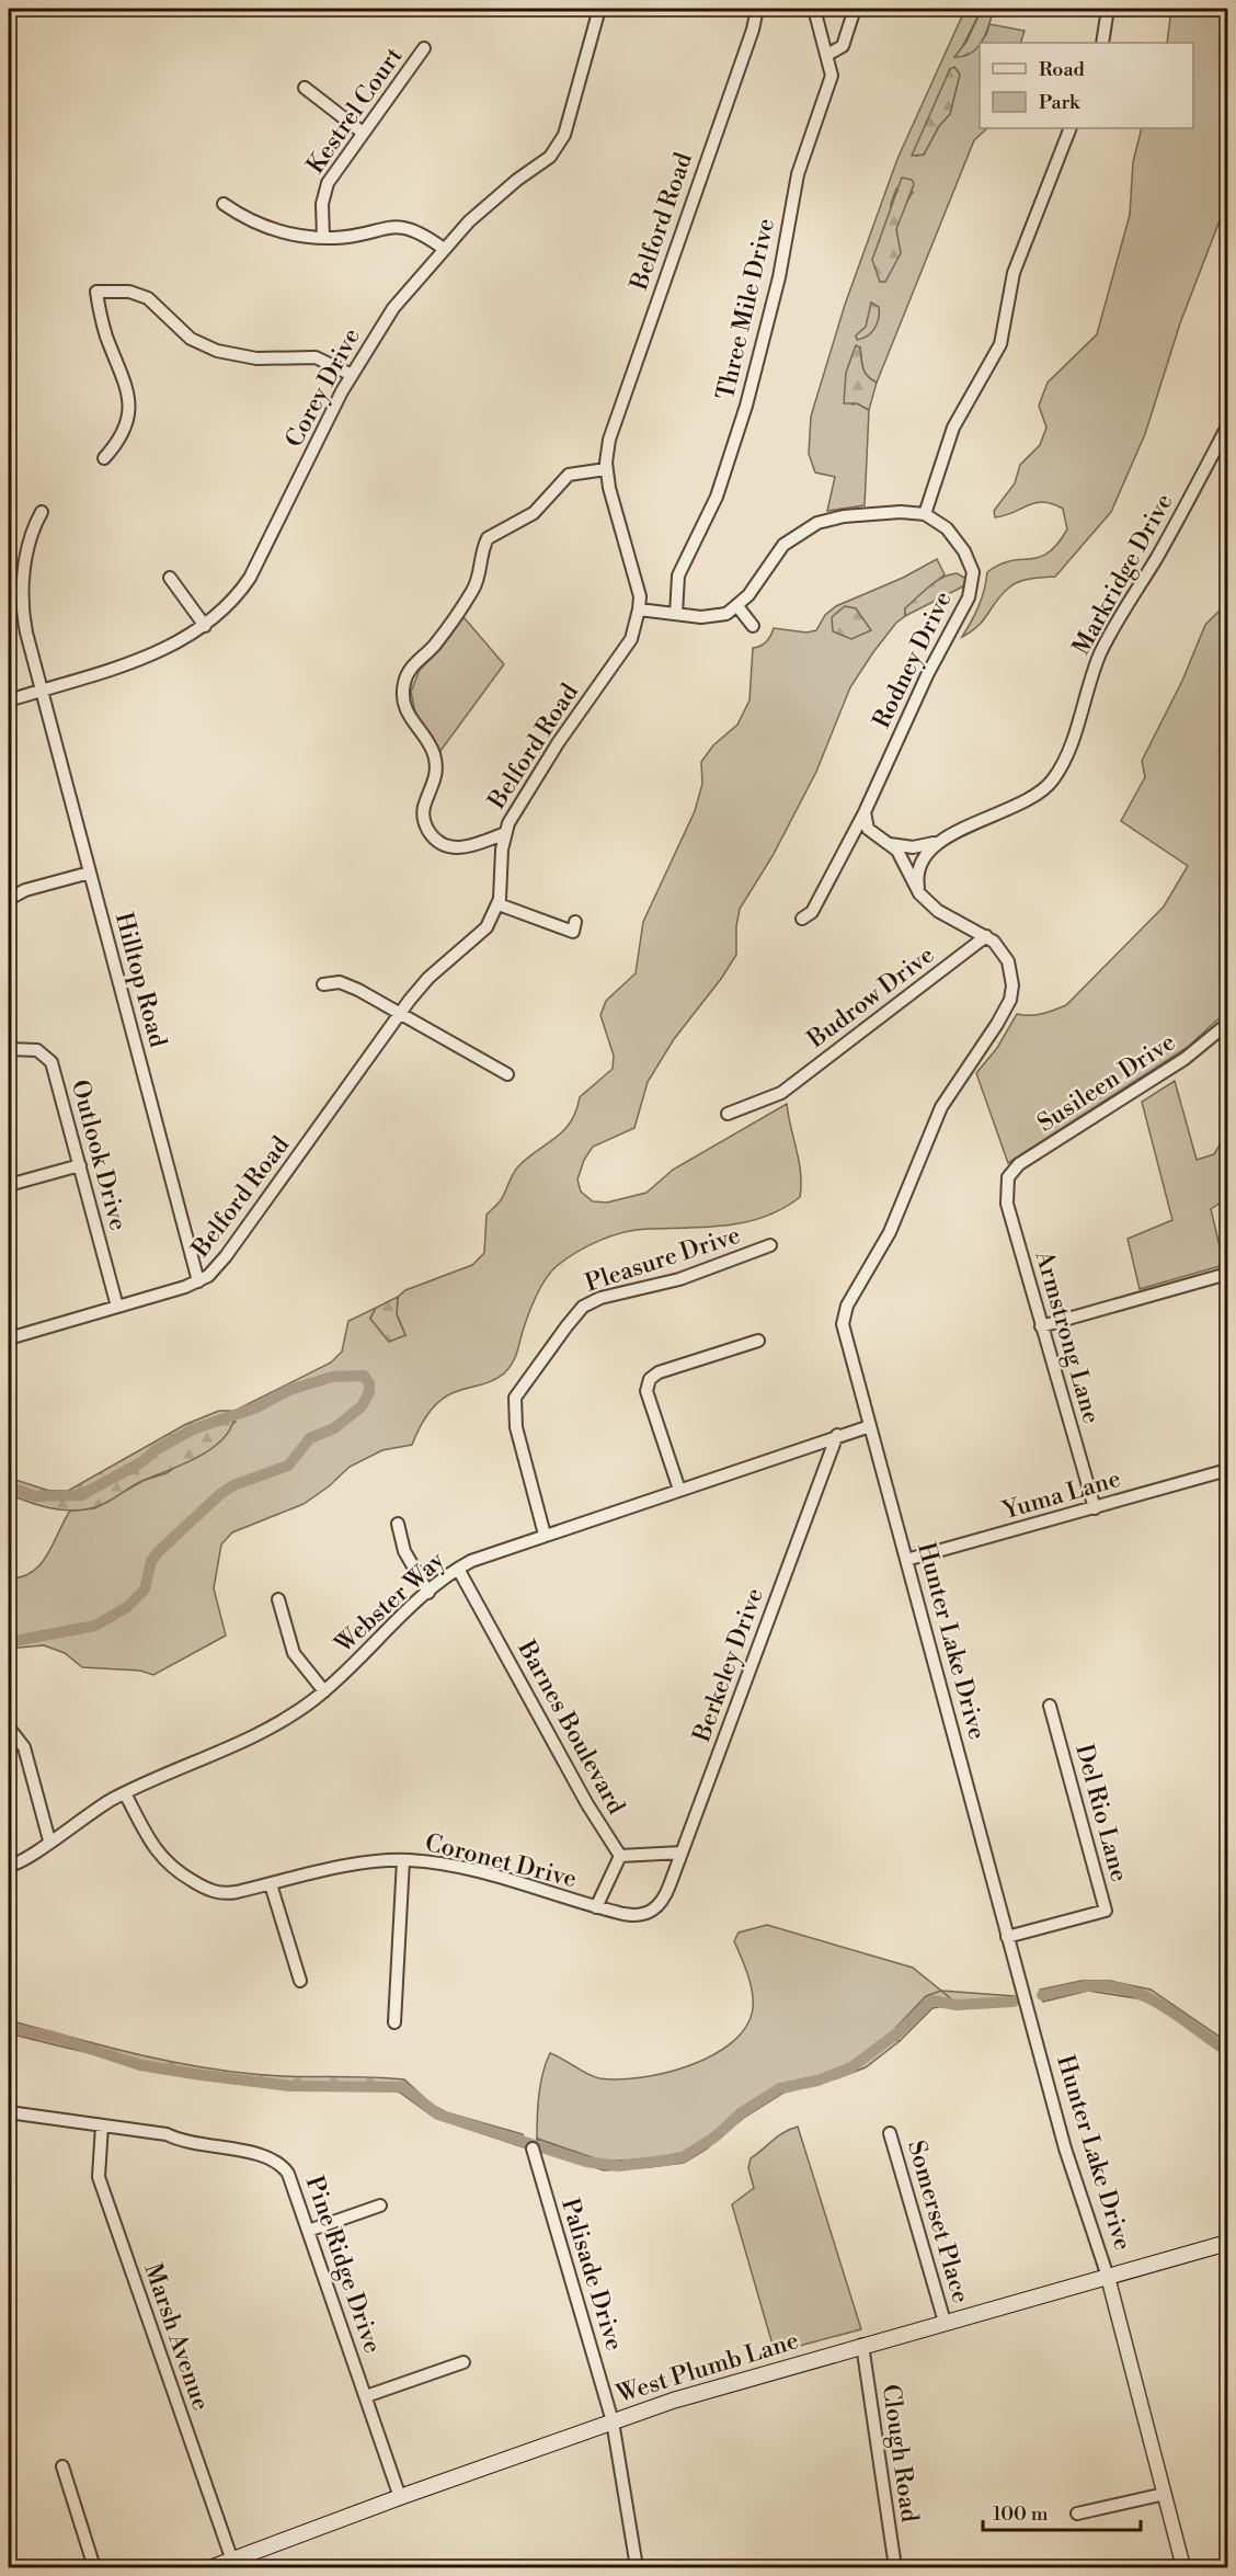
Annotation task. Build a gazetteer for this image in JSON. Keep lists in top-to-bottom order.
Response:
{
  "streets": {
    "main road": ["West Plumb Lane"],
    "street": [
      "Kestrel Court",
      "Belford Road",
      "Three Mile Drive",
      "Corey Drive",
      "Markridge Drive",
      "Rodney Drive",
      "Hilltop Road",
      "Budrow Drive",
      "Susileen Drive",
      "Outlook Drive",
      "Pleasure Drive",
      "Armstrong Lane",
      "Yuma Lane",
      "Webster Way",
      "Hunter Lake Drive",
      "Berkeley Drive",
      "Barnes Boulevard",
      "Del Rio Lane",
      "Coronet Drive",
      "Somerset Place",
      "Pine Ridge Drive",
      "Palisade Drive",
      "Marsh Avenue",
      "Clough Road"
    ]
  },
  "crossings": [
    ["Belford Road", "Hilltop Road"],
    ["Belford Road", "Outlook Drive"],
    ["Corey Drive", "Hilltop Road"],
    ["Markridge Drive", "Hunter Lake Drive"],
    ["Rodney Drive", "Hunter Lake Drive"],
    ["Budrow Drive", "Hunter Lake Drive"],
    ["Susileen Drive", "Armstrong Lane"],
    ["Pleasure Drive", "Webster Way"],
    ["Armstrong Lane", "Yuma Lane"],
    ["Yuma Lane", "Hunter Lake Drive"],
    ["Webster Way", "Hunter Lake Drive"],
    ["Webster Way", "Berkeley Drive"],
    ["Webster Way", "Barnes Boulevard"],
    ["Webster Way", "Coronet Drive"],
    ["Hunter Lake Drive", "Del Rio Lane"],
    ["Hunter Lake Drive", "West Plumb Lane"],
    ["Berkeley Drive", "Coronet Drive"],
    ["Somerset Place", "West Plumb Lane"],
    ["Pine Ridge Drive", "Marsh Avenue"],
    ["Pine Ridge Drive", "West Plumb Lane"],
    ["Palisade Drive", "West Plumb Lane"],
    ["Marsh Avenue", "West Plumb Lane"],
    ["West Plumb Lane", "Clough Road"]
  ],
  "legend": ["Road", "Park"],
  "scale_bar": "100 m"
}
